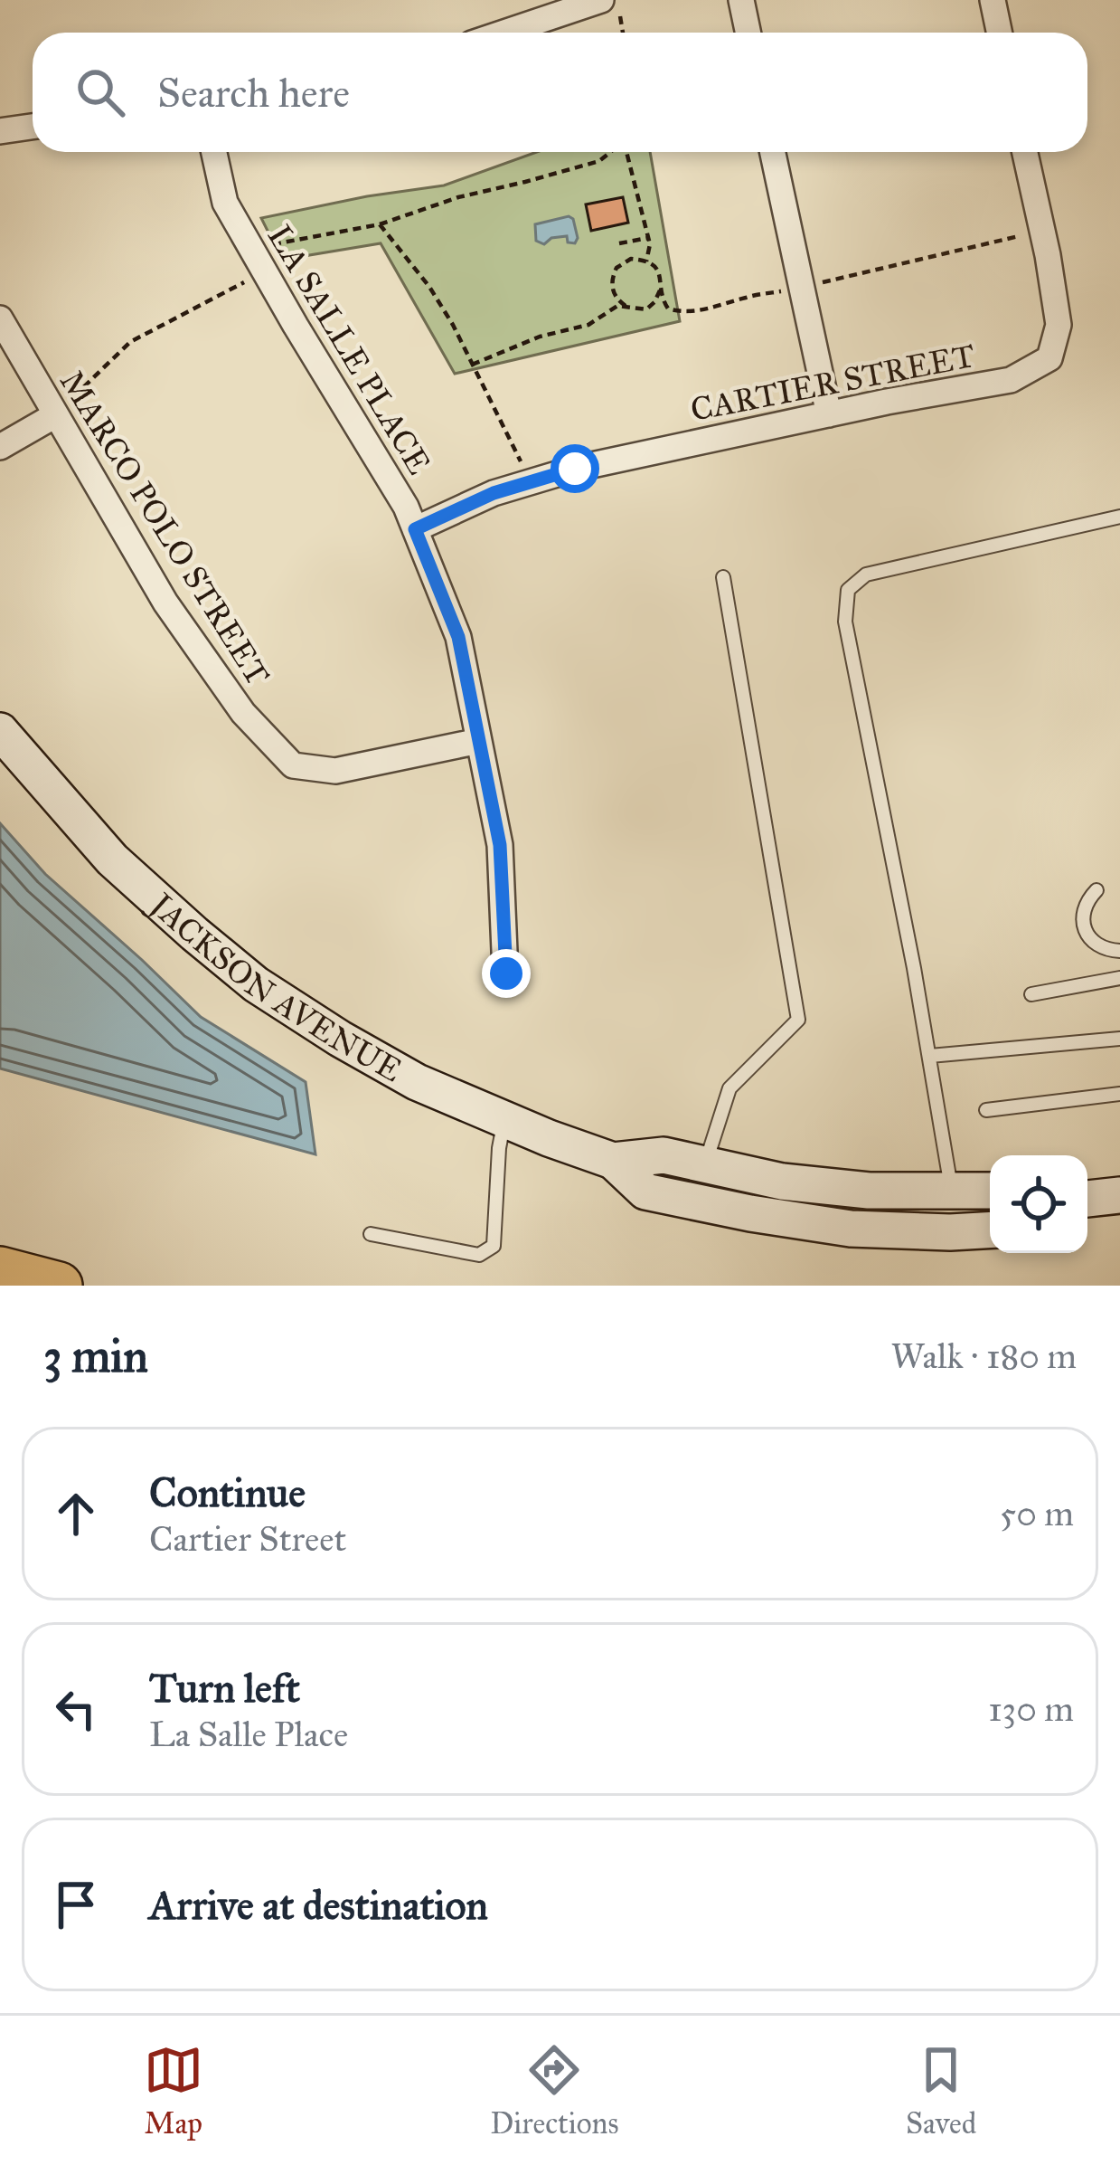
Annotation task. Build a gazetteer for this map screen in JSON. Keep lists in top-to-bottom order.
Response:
{
  "streets": {
    "main road": ["JACKSON AVENUE"],
    "street": ["LA SALLE PLACE", "CARTIER STREET", "MARCO POLO STREET"]
  },
  "crossings": [
    ["LA SALLE PLACE", "CARTIER STREET"],
    ["LA SALLE PLACE", "MARCO POLO STREET"]
  ],
  "page": {
    "search": "Search here",
    "heading": ["3 min", "Walk · 180 m"],
    "list": [
      ["Continue", "Cartier Street", "50 m"],
      ["Turn left", "La Salle Place", "130 m"],
      "Arrive at destination"
    ],
    "nav": ["Map", "Directions", "Saved"]
  }
}
